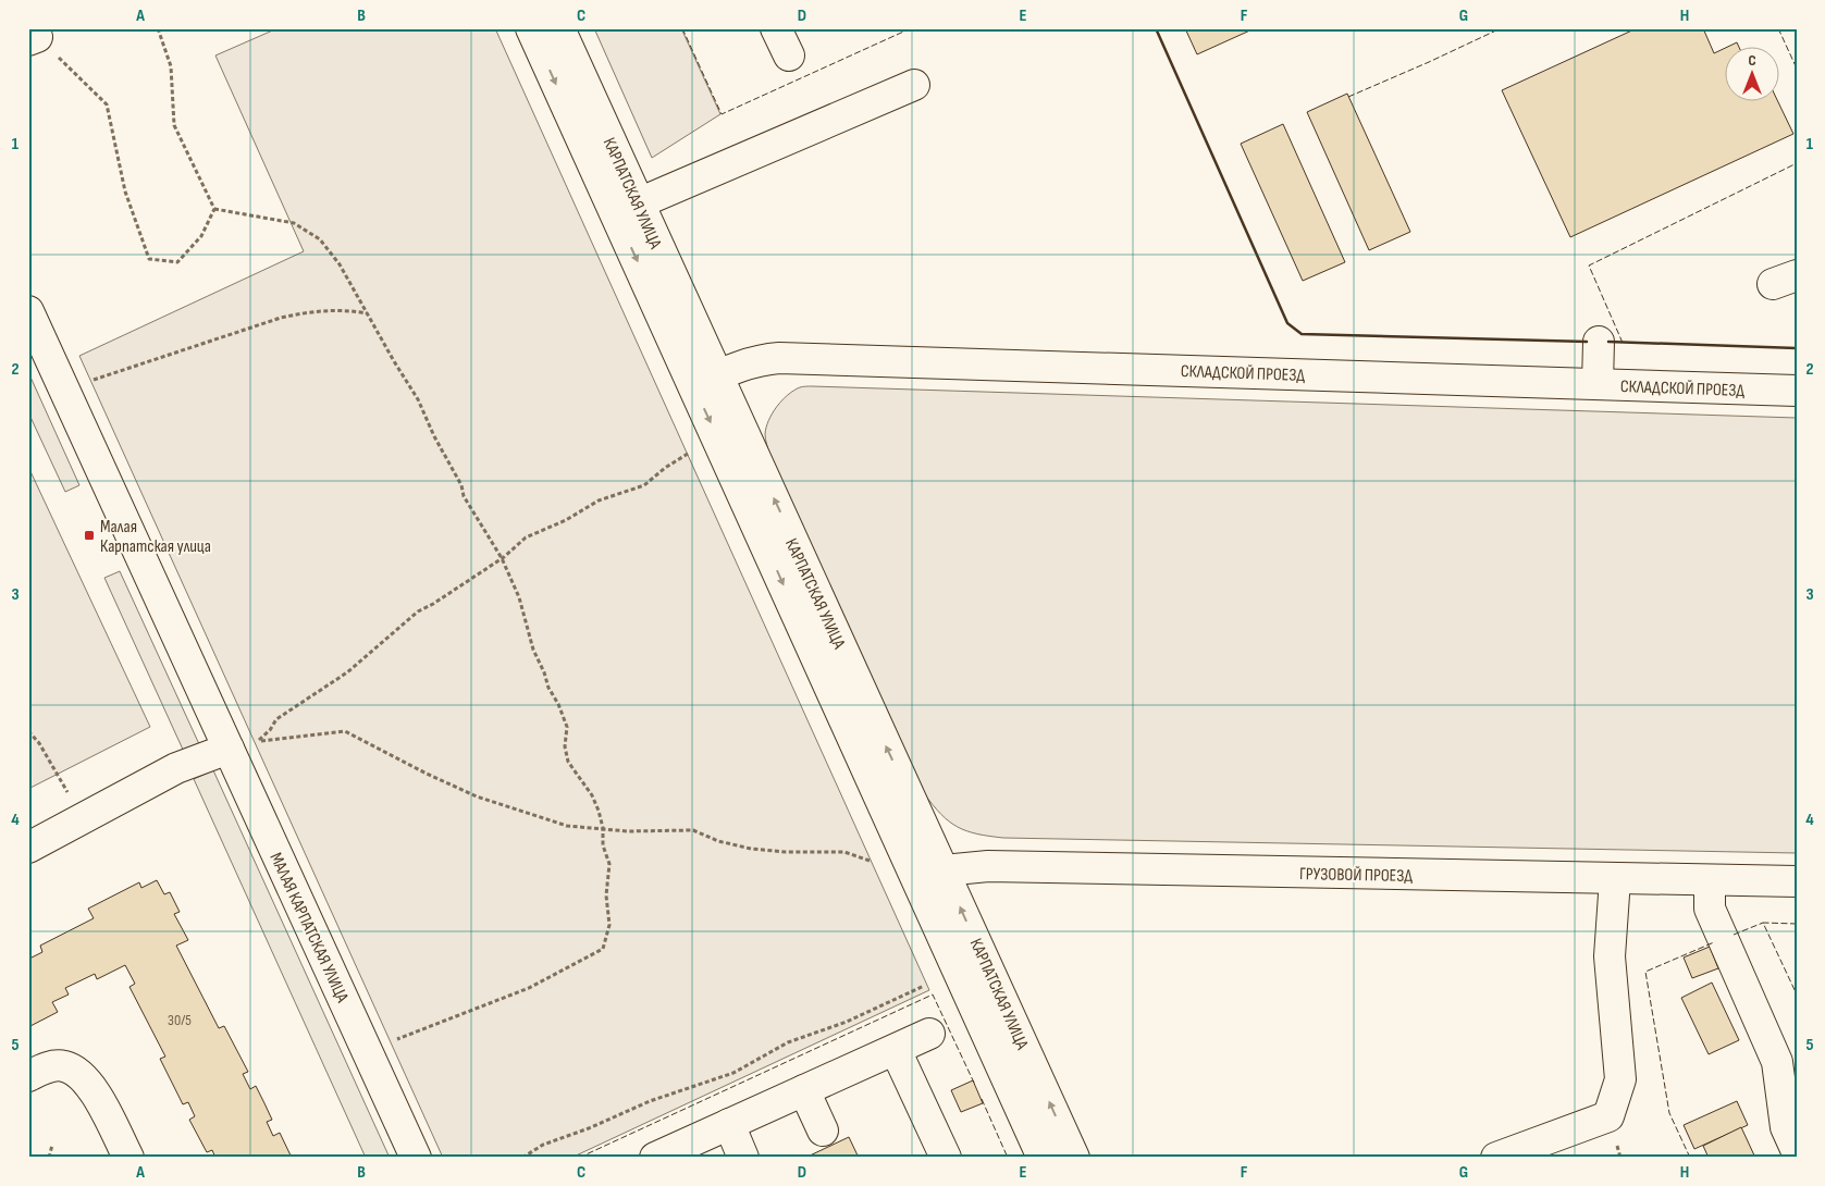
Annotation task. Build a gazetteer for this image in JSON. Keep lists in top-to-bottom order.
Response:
{
  "streets": {
    "street": [
      "КАРПАТСКАЯ УЛИЦА",
      "СКЛАДСКОЙ ПРОЕЗД",
      "ГРУЗОВОЙ ПРОЕЗД",
      "МАЛАЯ КАРПАТСКАЯ УЛИЦА"
    ]
  },
  "crossings": [
    ["КАРПАТСКАЯ УЛИЦА", "СКЛАДСКОЙ ПРОЕЗД"],
    ["КАРПАТСКАЯ УЛИЦА", "ГРУЗОВОЙ ПРОЕЗД"]
  ],
  "places": {
    "transit": ["Малая Карпатская улица"]
  },
  "house_numbers": ["30/5"],
  "north": "top",
  "grid": {
    "columns": [
      "A",
      "B",
      "C",
      "D",
      "E",
      "F",
      "G",
      "H"
    ],
    "rows": [
      "1",
      "2",
      "3",
      "4",
      "5"
    ]
  }
}
